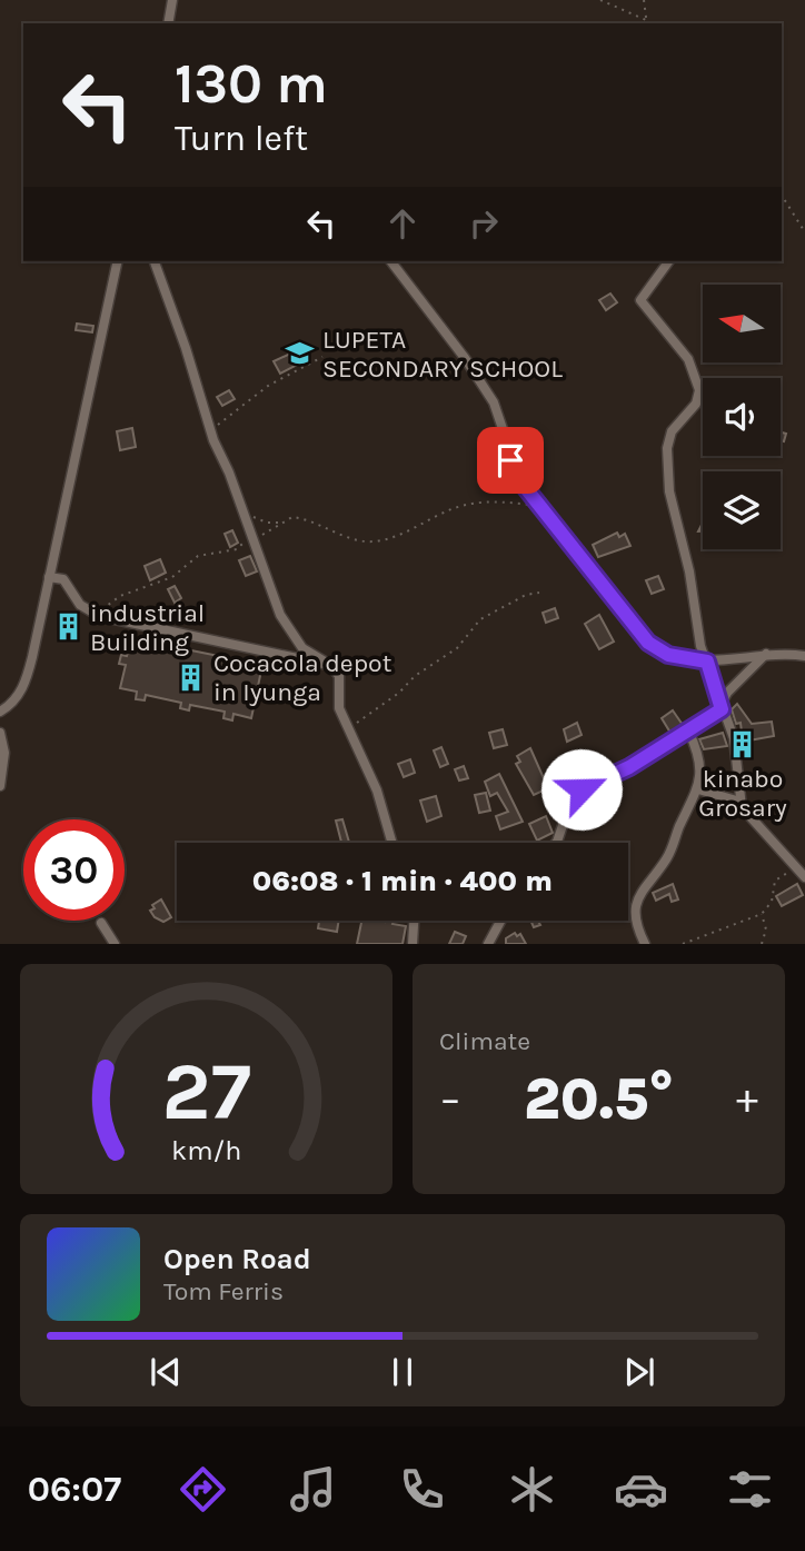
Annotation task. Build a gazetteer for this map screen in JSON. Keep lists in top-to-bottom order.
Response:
{
  "places": {
    "school or university": ["LUPETA SECONDARY SCHOOL"],
    "building": ["industrial Building", "Cocacola depot in Iyunga", "kinabo Grosary"]
  },
  "north": "left",
  "page": {
    "turn": ["130 m", "Turn left"],
    "limit": "30",
    "trip": "06:08 · 1 min · 400 m",
    "tile": "Climate",
    "heat": ["−", "20.5°", "+"],
    "song": ["Open Road", "Tom Ferris"],
    "tabs": "06:07",
    "gauge": ["27", "km/h"]
  }
}
